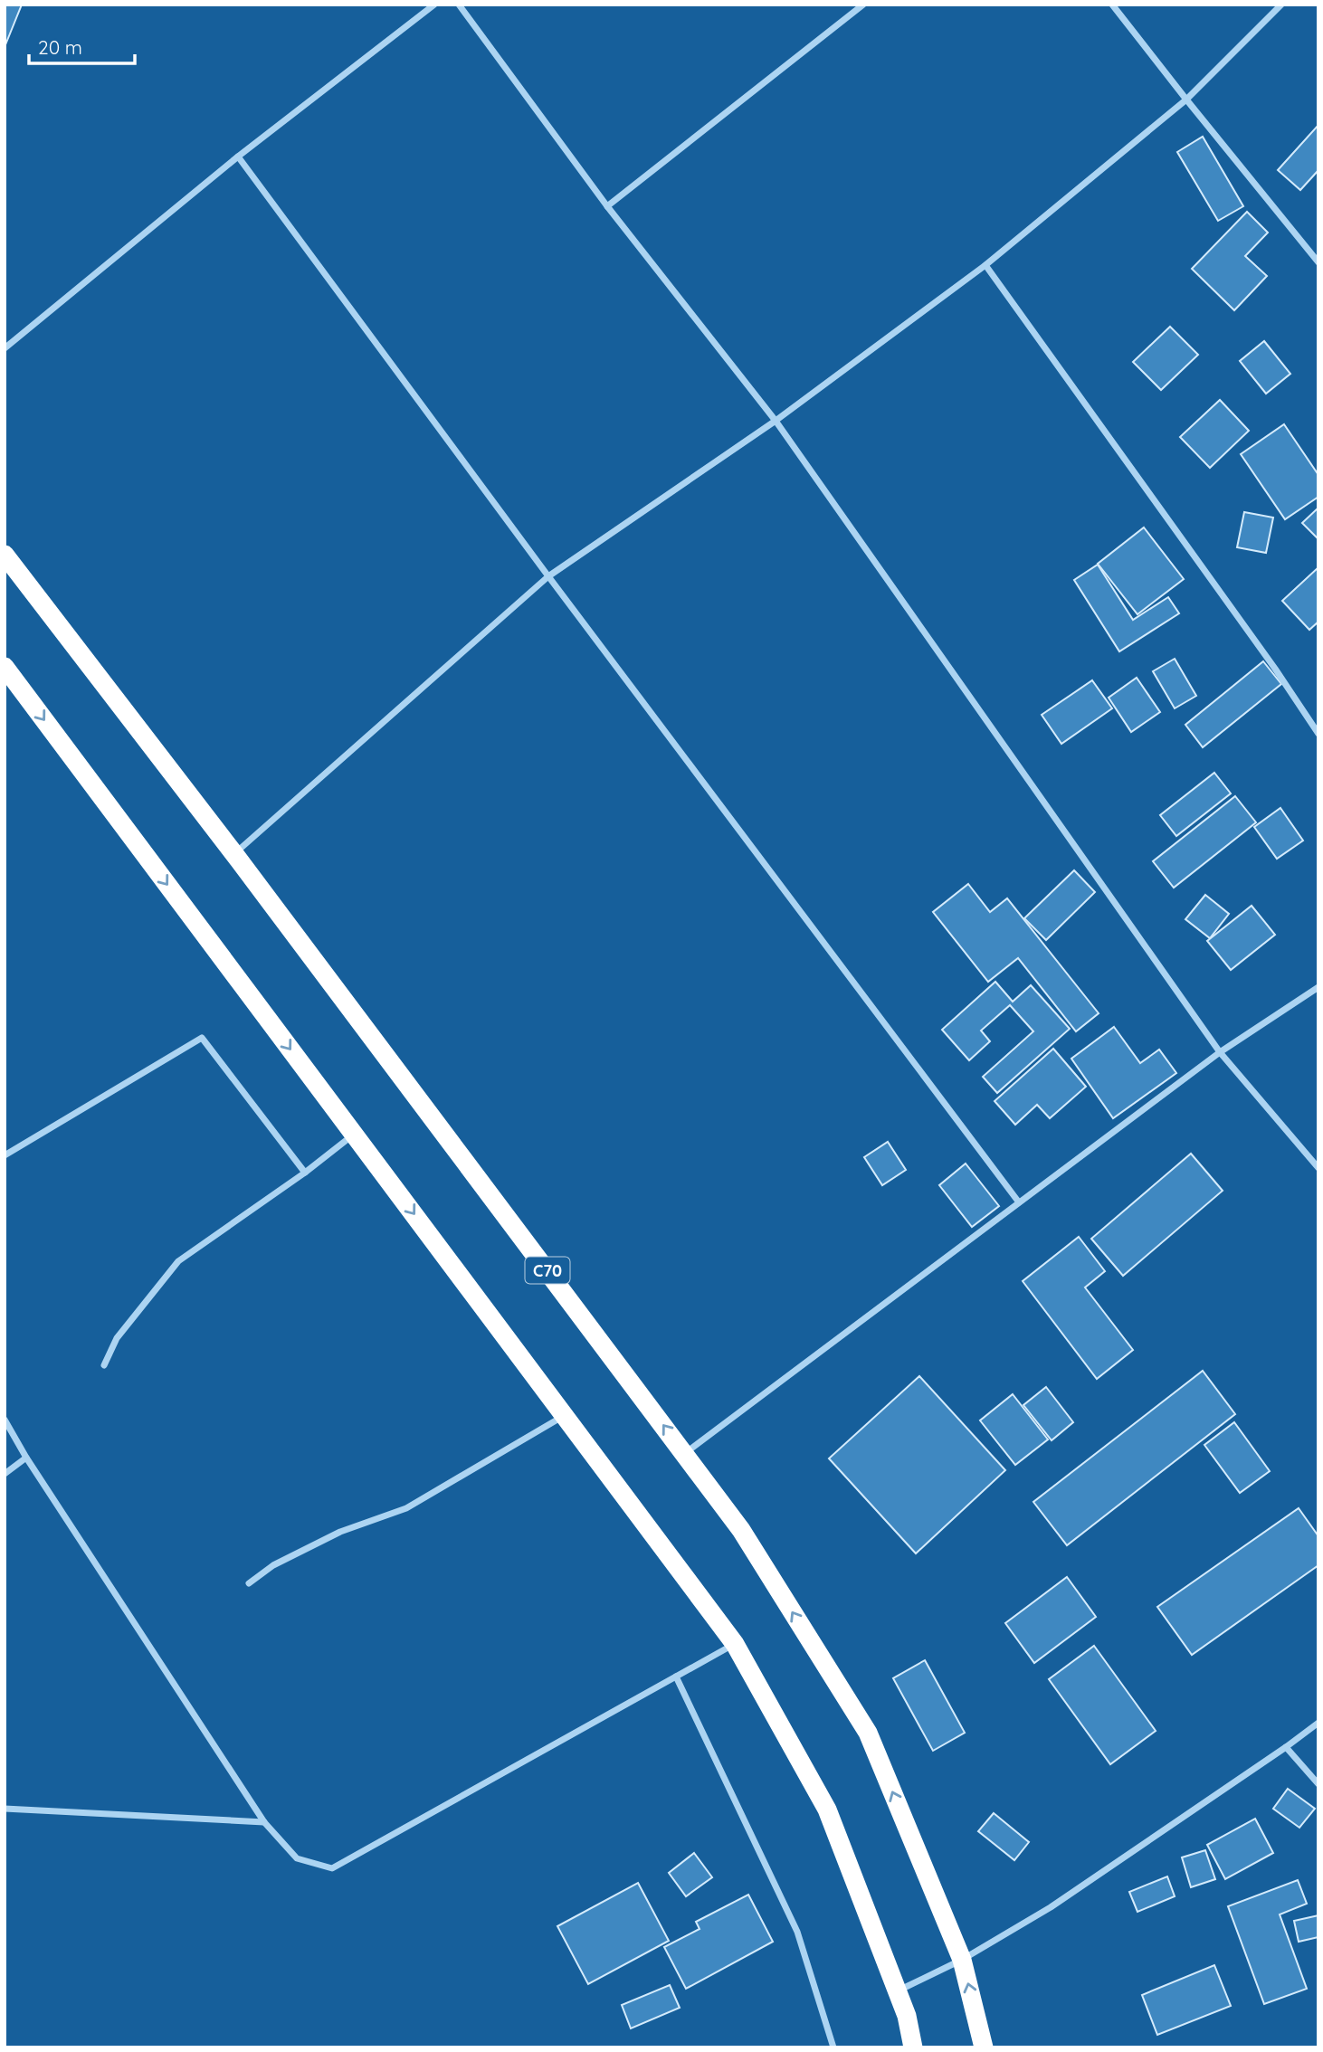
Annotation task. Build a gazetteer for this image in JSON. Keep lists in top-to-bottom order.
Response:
{
  "streets": {
    "highway": ["C70"]
  },
  "scale_bar": "20 m"
}
